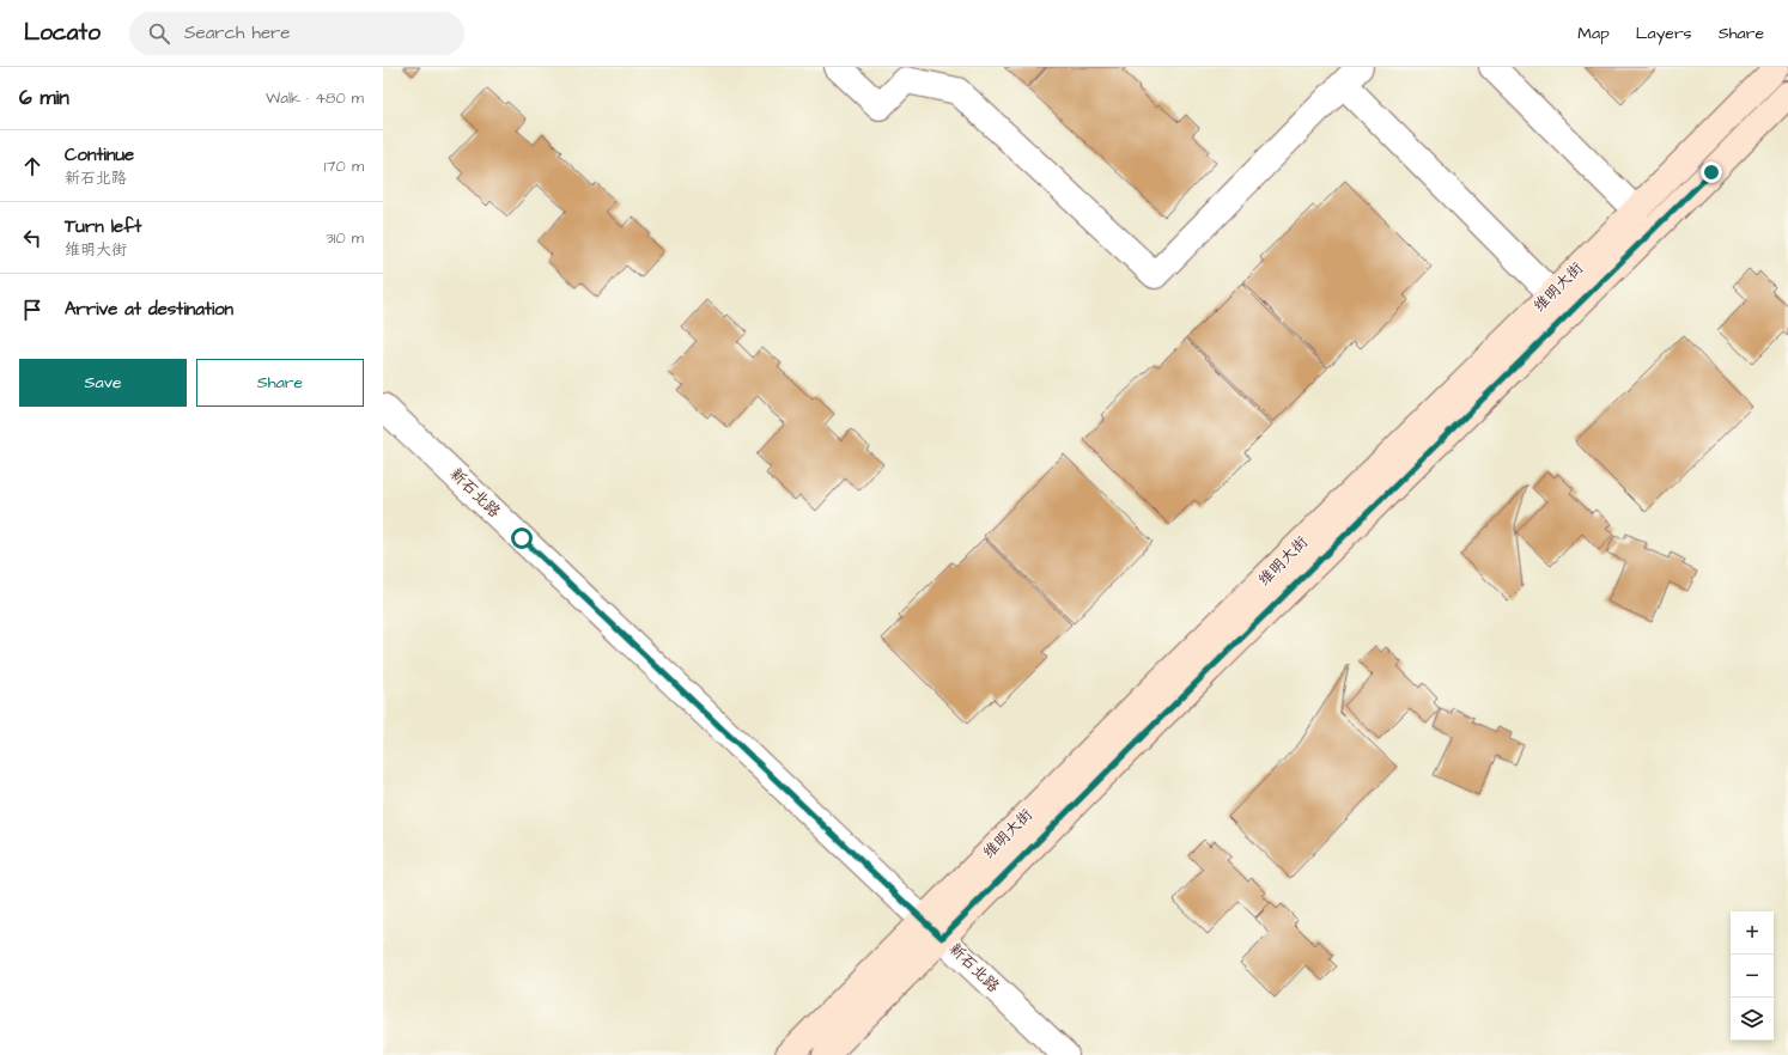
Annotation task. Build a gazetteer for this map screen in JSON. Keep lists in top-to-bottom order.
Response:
{
  "streets": {
    "main road": ["维明大街"],
    "street": ["新石北路"]
  },
  "crossings": [
    ["维明大街", "新石北路"]
  ],
  "page": {
    "header": "Locato",
    "search": "Search here",
    "nav": ["Map", "Layers", "Share"],
    "heading": ["6 min", "Walk · 480 m"],
    "list": [
      ["Continue", "新石北路", "170 m"],
      ["Turn left", "维明大街", "310 m"],
      "Arrive at destination"
    ],
    "buttons": ["Save", "Share"],
    "map_buttons": ["+", "−"]
  }
}
